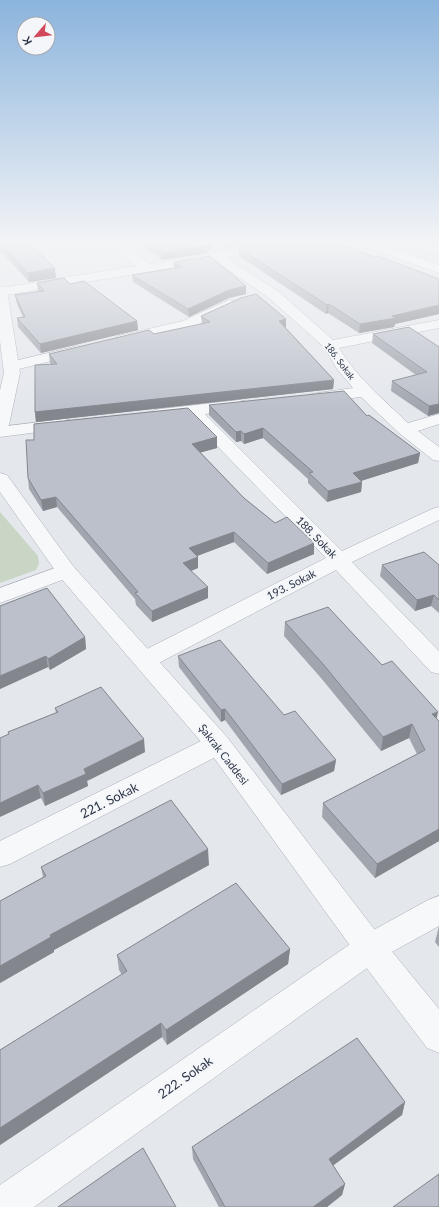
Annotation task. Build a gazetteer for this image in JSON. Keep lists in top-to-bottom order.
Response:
{
  "streets": {
    "street": [
      "186. Sokak",
      "188. Sokak",
      "193. Sokak",
      "Şakrak Caddesi",
      "221. Sokak",
      "222. Sokak"
    ]
  },
  "crossings": [
    ["188. Sokak", "193. Sokak"],
    ["193. Sokak", "Şakrak Caddesi"],
    ["Şakrak Caddesi", "221. Sokak"],
    ["Şakrak Caddesi", "222. Sokak"]
  ],
  "north": "bottom left"
}
